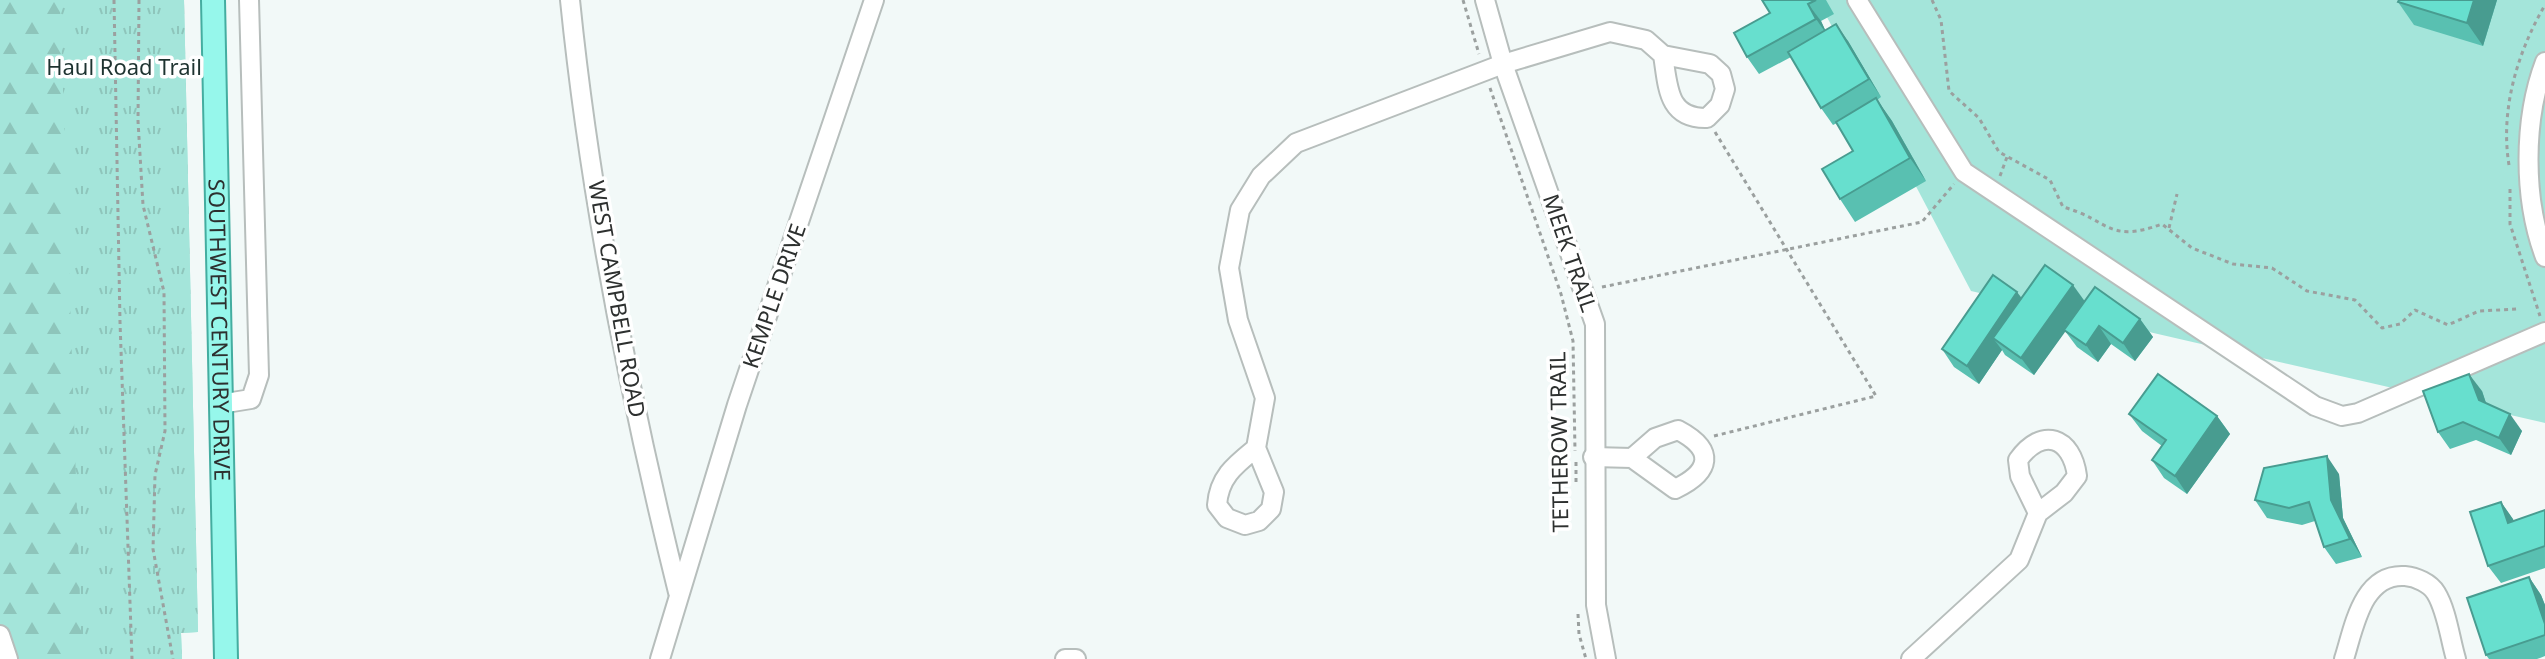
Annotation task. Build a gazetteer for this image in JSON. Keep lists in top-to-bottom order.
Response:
{
  "streets": {
    "main road": ["SOUTHWEST CENTURY DRIVE"],
    "street": ["MEEK TRAIL", "KEMPLE DRIVE", "WEST CAMPBELL ROAD"],
    "path": ["TETHEROW TRAIL"]
  },
  "crossings": [
    ["KEMPLE DRIVE", "WEST CAMPBELL ROAD"]
  ],
  "parks": ["Haul Road Trail"]
}
